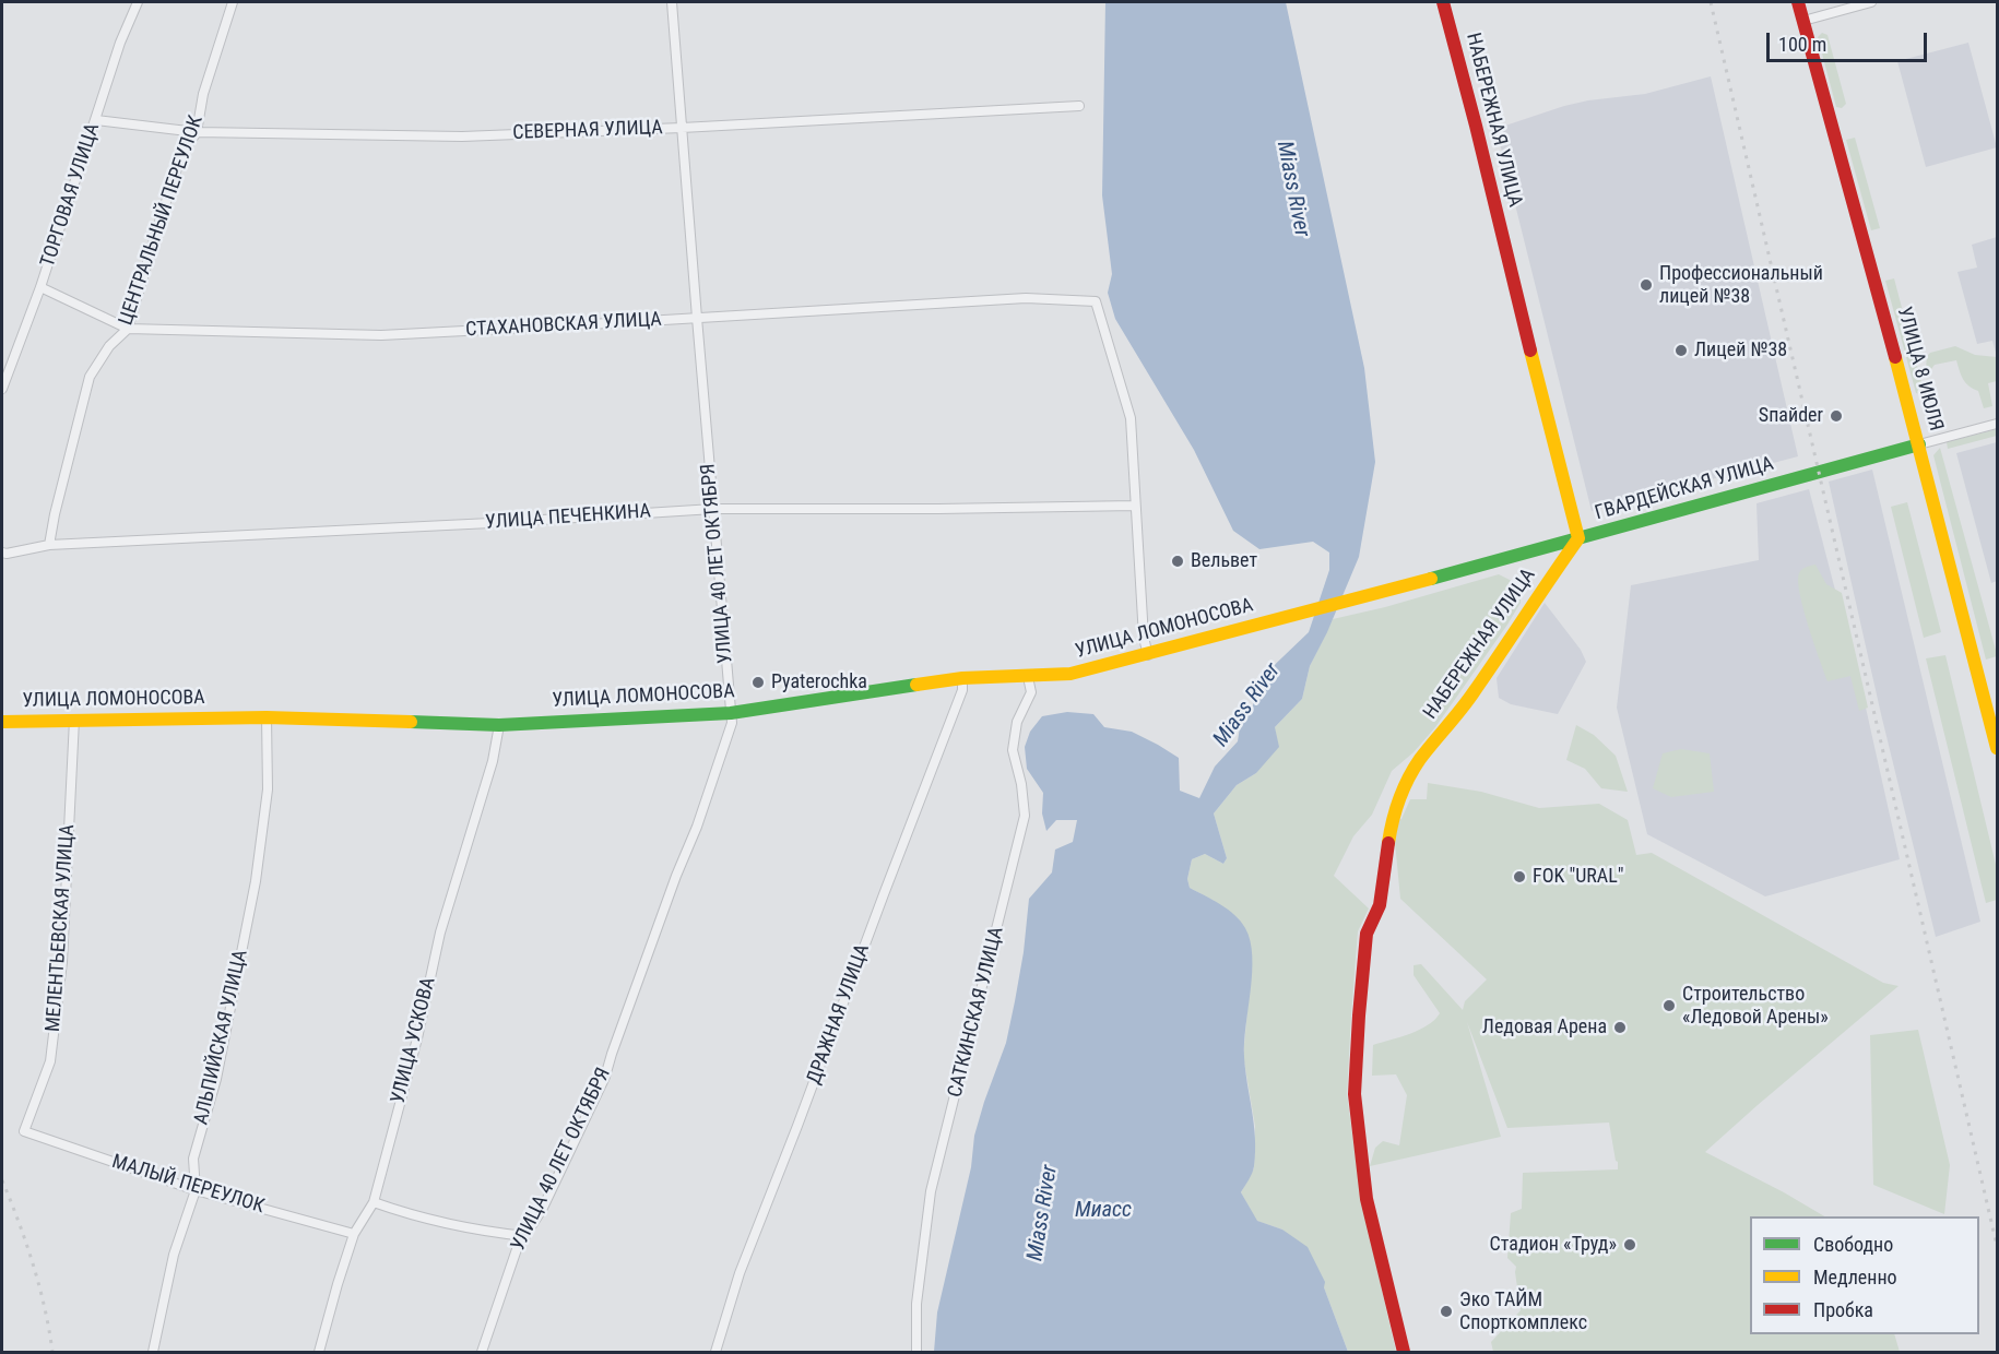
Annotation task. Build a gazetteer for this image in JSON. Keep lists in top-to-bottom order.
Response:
{
  "streets": {
    "street": [
      "НАБЕРЕЖНАЯ УЛИЦА",
      "СЕВЕРНАЯ УЛИЦА",
      "ТОРГОВАЯ УЛИЦА",
      "ЦЕНТРАЛЬНЫЙ ПЕРЕУЛОК",
      "СТАХАНОВСКАЯ УЛИЦА",
      "УЛИЦА 8 ИЮЛЯ",
      "ГВАРДЕЙСКАЯ УЛИЦА",
      "УЛИЦА ПЕЧЕНКИНА",
      "УЛИЦА 40 ЛЕТ ОКТЯБРЯ",
      "УЛИЦА ЛОМОНОСОВА",
      "МЕЛЕНТЬЕВСКАЯ УЛИЦА",
      "САТКИНСКАЯ УЛИЦА",
      "ДРАЖНАЯ УЛИЦА",
      "АЛЬПИЙСКАЯ УЛИЦА",
      "УЛИЦА УСКОВА",
      "МАЛЫЙ ПЕРЕУЛОК"
    ]
  },
  "crossings": [
    ["НАБЕРЕЖНАЯ УЛИЦА", "ГВАРДЕЙСКАЯ УЛИЦА"],
    ["СЕВЕРНАЯ УЛИЦА", "ТОРГОВАЯ УЛИЦА"],
    ["СЕВЕРНАЯ УЛИЦА", "ЦЕНТРАЛЬНЫЙ ПЕРЕУЛОК"],
    ["СЕВЕРНАЯ УЛИЦА", "УЛИЦА 40 ЛЕТ ОКТЯБРЯ"],
    ["ТОРГОВАЯ УЛИЦА", "СТАХАНОВСКАЯ УЛИЦА"],
    ["ЦЕНТРАЛЬНЫЙ ПЕРЕУЛОК", "СТАХАНОВСКАЯ УЛИЦА"],
    ["ЦЕНТРАЛЬНЫЙ ПЕРЕУЛОК", "УЛИЦА ПЕЧЕНКИНА"],
    ["СТАХАНОВСКАЯ УЛИЦА", "УЛИЦА ПЕЧЕНКИНА"],
    ["СТАХАНОВСКАЯ УЛИЦА", "УЛИЦА 40 ЛЕТ ОКТЯБРЯ"],
    ["УЛИЦА 8 ИЮЛЯ", "ГВАРДЕЙСКАЯ УЛИЦА"],
    ["ГВАРДЕЙСКАЯ УЛИЦА", "УЛИЦА ЛОМОНОСОВА"],
    ["УЛИЦА ПЕЧЕНКИНА", "УЛИЦА 40 ЛЕТ ОКТЯБРЯ"],
    ["УЛИЦА 40 ЛЕТ ОКТЯБРЯ", "УЛИЦА ЛОМОНОСОВА"],
    ["УЛИЦА ЛОМОНОСОВА", "МЕЛЕНТЬЕВСКАЯ УЛИЦА"],
    ["УЛИЦА ЛОМОНОСОВА", "САТКИНСКАЯ УЛИЦА"],
    ["УЛИЦА ЛОМОНОСОВА", "ДРАЖНАЯ УЛИЦА"],
    ["УЛИЦА ЛОМОНОСОВА", "АЛЬПИЙСКАЯ УЛИЦА"],
    ["УЛИЦА ЛОМОНОСОВА", "УЛИЦА УСКОВА"],
    ["МЕЛЕНТЬЕВСКАЯ УЛИЦА", "МАЛЫЙ ПЕРЕУЛОК"],
    ["АЛЬПИЙСКАЯ УЛИЦА", "МАЛЫЙ ПЕРЕУЛОК"],
    ["УЛИЦА УСКОВА", "МАЛЫЙ ПЕРЕУЛОК"]
  ],
  "water": ["Miass River", "Миасс"],
  "places": [
    "Профессиональный лицей №38",
    "Лицей №38",
    "Sпайder",
    "Вельвет",
    "Pyaterochka",
    "FOK \"URAL\"",
    "Строительство «Ледовой Арены»",
    "Ледовая Арена",
    "Стадион «Труд»",
    "Эко ТАЙМ Спорткомплекс"
  ],
  "legend": ["Свободно", "Медленно", "Пробка"],
  "scale_bar": "100 m"
}
